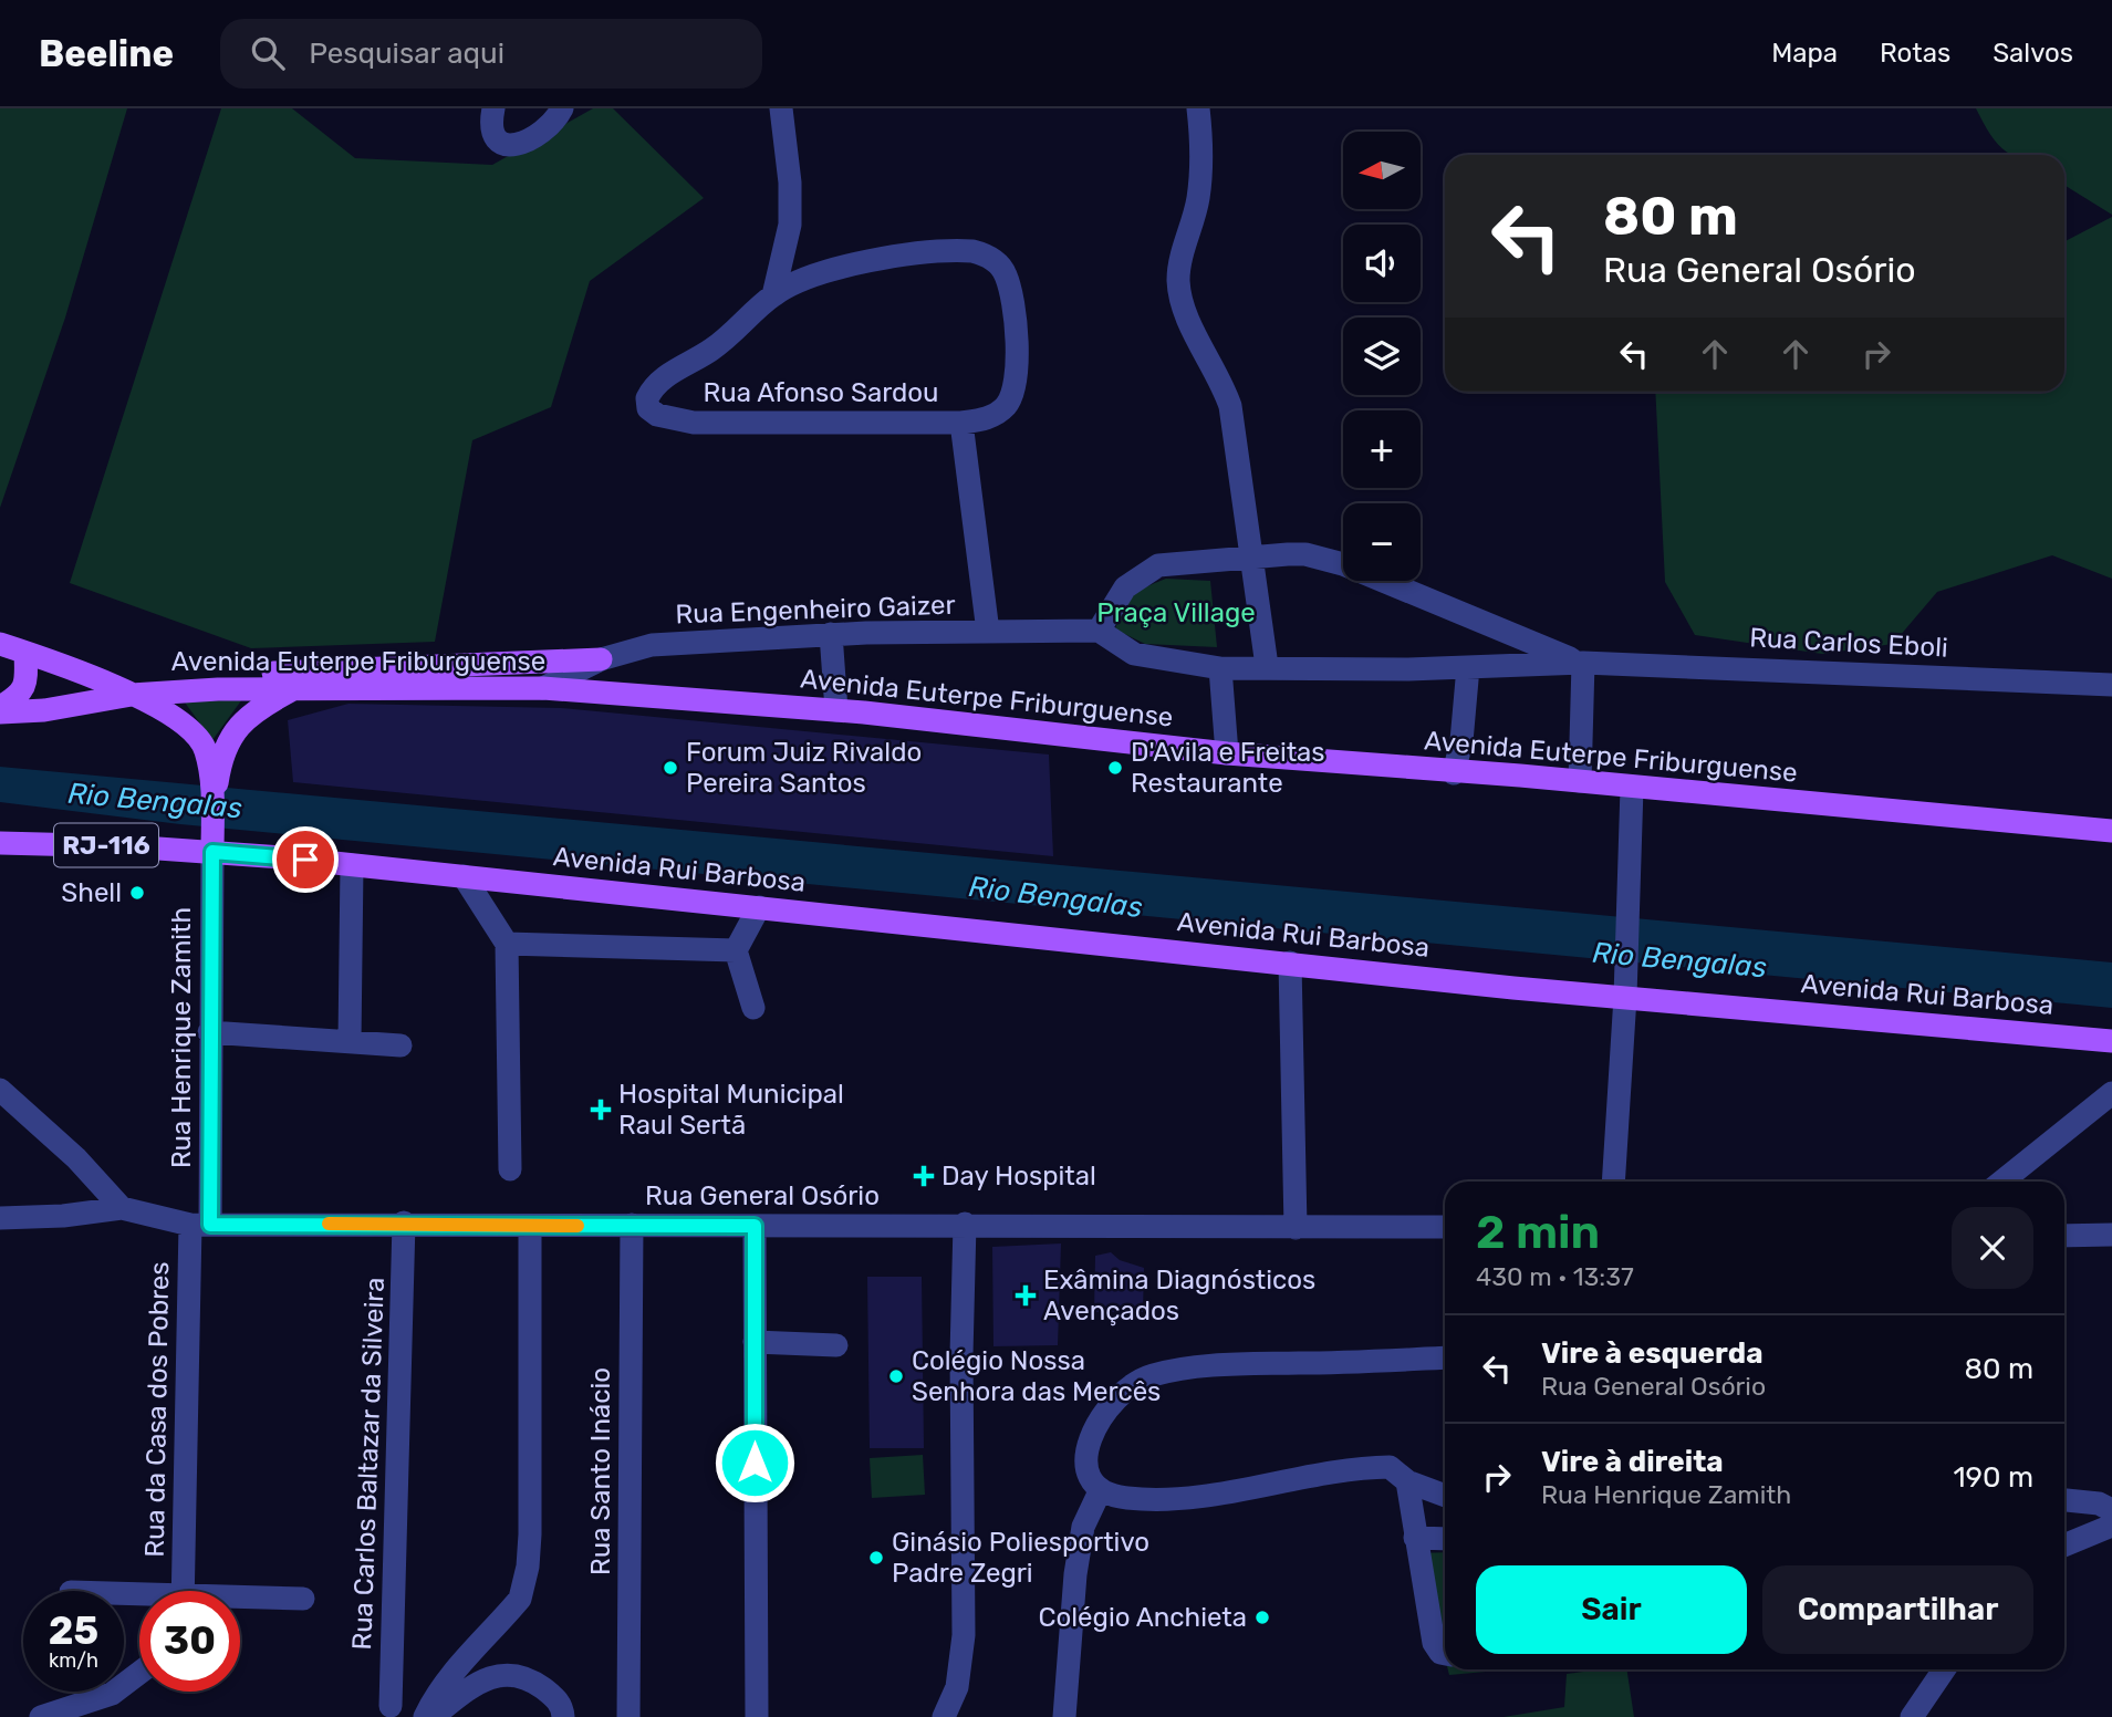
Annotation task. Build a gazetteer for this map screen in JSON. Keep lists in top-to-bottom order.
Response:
{
  "streets": {
    "main road": ["Avenida Euterpe Friburguense", "RJ-116", "Avenida Rui Barbosa"],
    "street": [
      "Rua Afonso Sardou",
      "Rua Engenheiro Gaizer",
      "Rua Carlos Eboli",
      "Rua Henrique Zamith",
      "Rua General Osório",
      "Rua da Casa dos Pobres",
      "Rua Carlos Baltazar da Silveira",
      "Rua Santo Inácio"
    ]
  },
  "crossings": [
    ["Rua Afonso Sardou", "Rua Engenheiro Gaizer"],
    ["Rua Engenheiro Gaizer", "Avenida Euterpe Friburguense"],
    ["RJ-116", "Avenida Rui Barbosa"],
    ["RJ-116", "Rua Henrique Zamith"],
    ["Avenida Rui Barbosa", "Rua Henrique Zamith"],
    ["Rua Henrique Zamith", "Rua General Osório"],
    ["Rua Henrique Zamith", "Rua da Casa dos Pobres"],
    ["Rua General Osório", "Rua da Casa dos Pobres"],
    ["Rua General Osório", "Rua Carlos Baltazar da Silveira"],
    ["Rua General Osório", "Rua Santo Inácio"]
  ],
  "water": ["Rio Bengalas"],
  "parks": ["Praça Village"],
  "places": {
    "other": [
      "Forum Juiz Rivaldo Pereira Santos",
      "D'Avila e Freitas Restaurante",
      "Shell",
      "Colégio Nossa Senhora das Mercês",
      "Ginásio Poliesportivo Padre Zegri",
      "Colégio Anchieta"
    ],
    "health": ["Hospital Municipal Raul Sertã", "Day Hospital", "Exâmina Diagnósticos Avençados"]
  },
  "north": "left",
  "page": {
    "header": "Beeline",
    "search": "Pesquisar aqui",
    "nav": ["Mapa", "Rotas", "Salvos"],
    "map_buttons": ["+", "−"],
    "turn": ["80 m", "Rua General Osório"],
    "heading": ["2 min", "430 m · 13:37"],
    "list": [
      {
        "name": "Vire à esquerda",
        "note": "Rua General Osório",
        "value": "80 m"
      },
      {
        "name": "Vire à direita",
        "note": "Rua Henrique Zamith",
        "value": "190 m"
      }
    ],
    "buttons": ["Sair", "Compartilhar"],
    "speed": "25 km/h",
    "limit": "30"
  }
}
